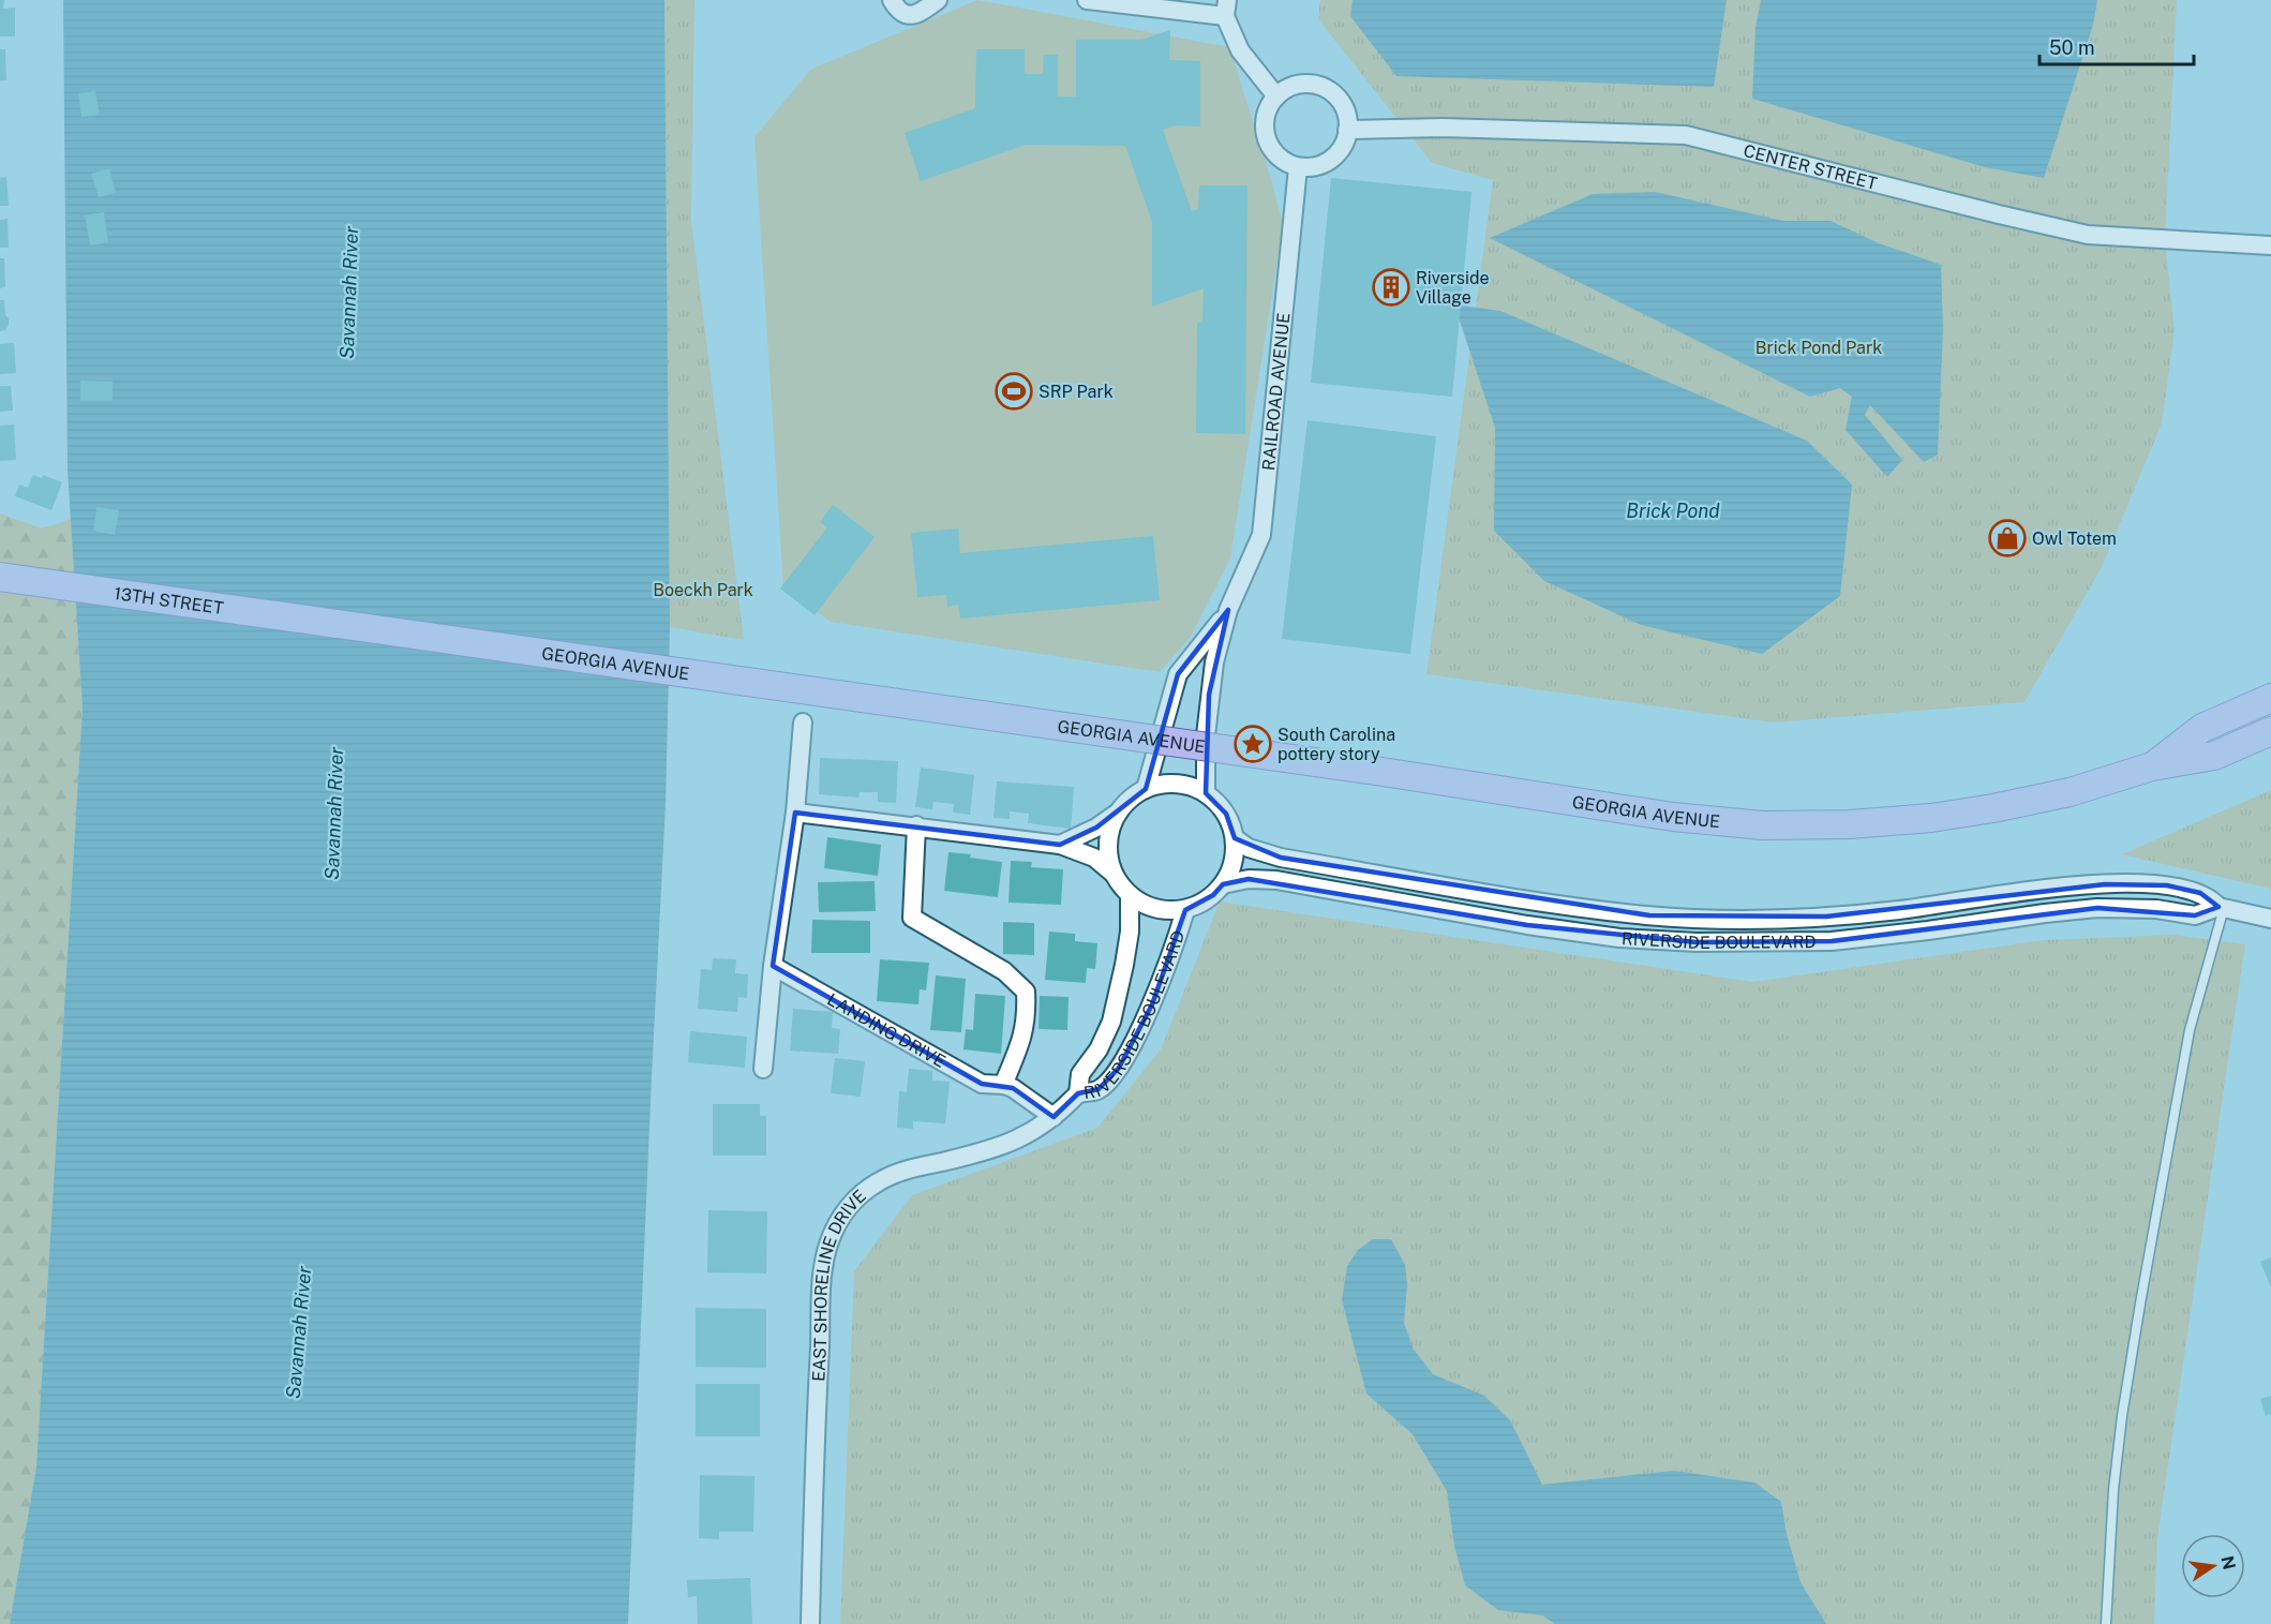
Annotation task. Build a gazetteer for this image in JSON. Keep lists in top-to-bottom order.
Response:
{
  "streets": {
    "main road": ["13TH STREET", "GEORGIA AVENUE"],
    "street": [
      "CENTER STREET",
      "RAILROAD AVENUE",
      "RIVERSIDE BOULEVARD",
      "LANDING DRIVE",
      "EAST SHORELINE DRIVE"
    ]
  },
  "crossings": [
    ["CENTER STREET", "RAILROAD AVENUE"],
    ["RAILROAD AVENUE", "RIVERSIDE BOULEVARD"],
    ["13TH STREET", "GEORGIA AVENUE"],
    ["RIVERSIDE BOULEVARD", "EAST SHORELINE DRIVE"],
    ["LANDING DRIVE", "EAST SHORELINE DRIVE"]
  ],
  "water": ["Savannah River", "Brick Pond"],
  "parks": ["Brick Pond Park", "Boeckh Park"],
  "places": {
    "building": ["Riverside Village"],
    "sports": ["SRP Park"],
    "shop": ["Owl Totem"],
    "place": ["South Carolina pottery story"]
  },
  "scale_bar": "50 m",
  "north": "right"
}
